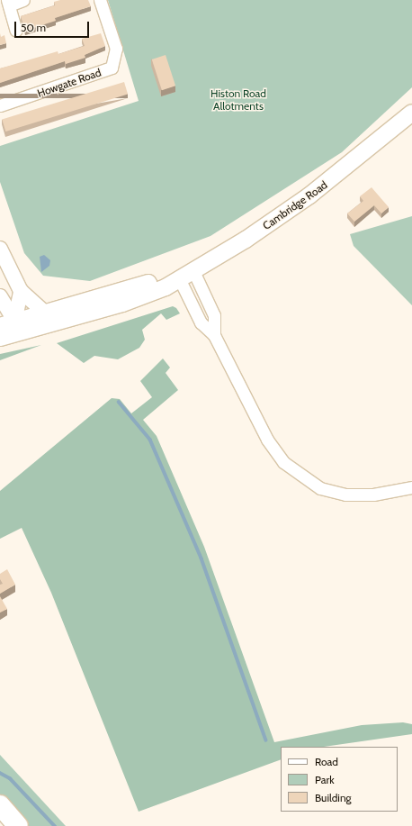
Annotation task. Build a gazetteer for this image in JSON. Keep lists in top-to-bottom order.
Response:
{
  "streets": {
    "main road": ["Cambridge Road"],
    "street": ["Howgate Road"]
  },
  "parks": ["Histon Road Allotments"],
  "legend": ["Road", "Park", "Building"],
  "scale_bar": "50 m"
}
